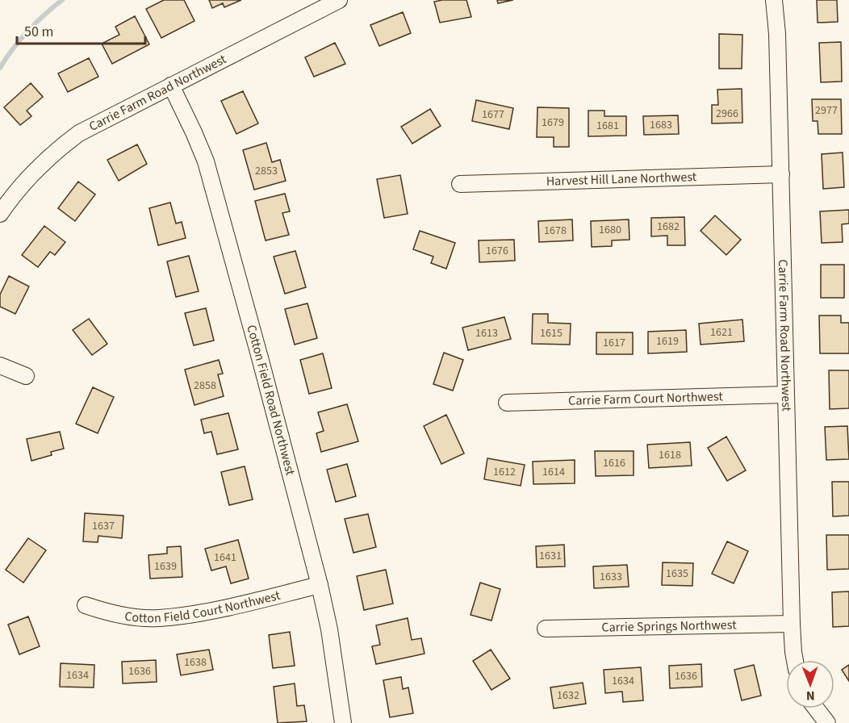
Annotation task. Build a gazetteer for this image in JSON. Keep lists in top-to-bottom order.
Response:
{
  "streets": {
    "street": [
      "Carrie Farm Road Northwest",
      "Harvest Hill Lane Northwest",
      "Carrie Farm Court Northwest",
      "Cotton Field Road Northwest",
      "Cotton Field Court Northwest",
      "Carrie Springs Northwest"
    ]
  },
  "crossings": [
    ["Carrie Farm Road Northwest", "Harvest Hill Lane Northwest"],
    ["Carrie Farm Road Northwest", "Carrie Farm Court Northwest"],
    ["Carrie Farm Road Northwest", "Cotton Field Road Northwest"],
    ["Carrie Farm Road Northwest", "Carrie Springs Northwest"],
    ["Cotton Field Road Northwest", "Cotton Field Court Northwest"]
  ],
  "house_numbers": [
    "2977",
    "2966",
    "1677",
    "1679",
    "1683",
    "1681",
    "2853",
    "1682",
    "1680",
    "1678",
    "1676",
    "1621",
    "1613",
    "1615",
    "1619",
    "1617",
    "2858",
    "1618",
    "1616",
    "1612",
    "1614",
    "1637",
    "1631",
    "1641",
    "1639",
    "1635",
    "1633",
    "1638",
    "1636",
    "1634",
    "1636",
    "1634",
    "1632"
  ],
  "scale_bar": "50 m",
  "north": "bottom"
}
